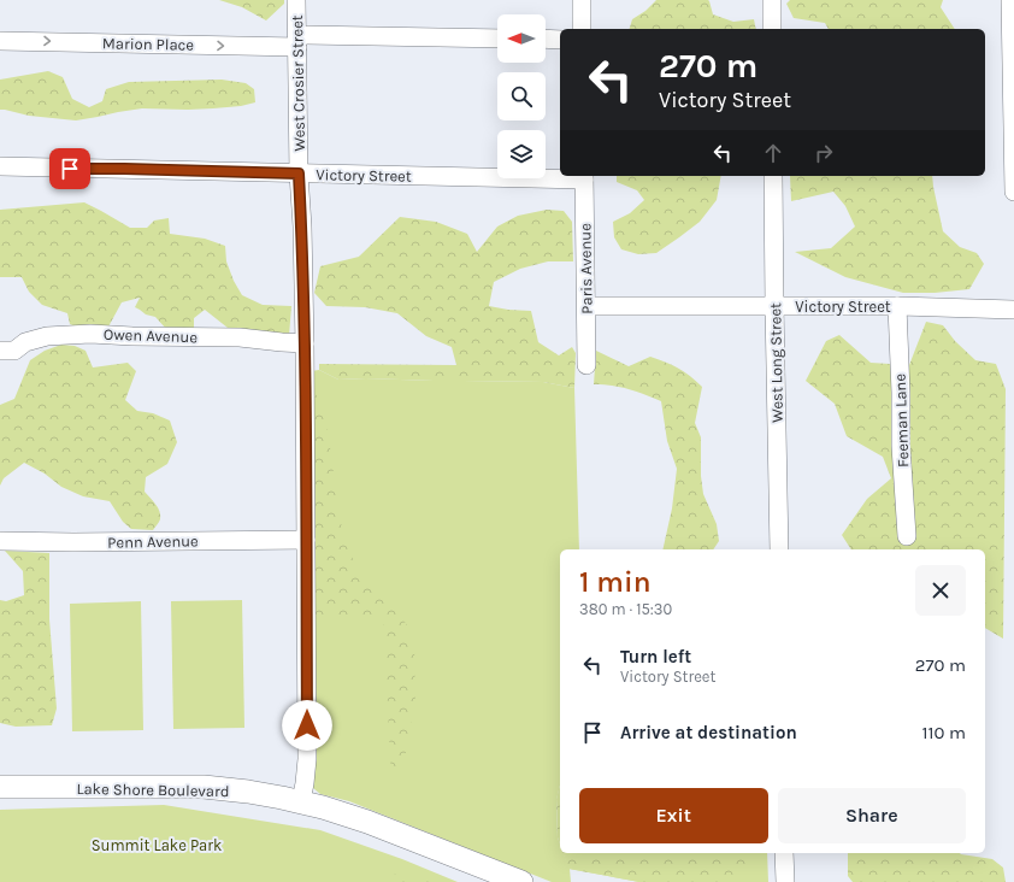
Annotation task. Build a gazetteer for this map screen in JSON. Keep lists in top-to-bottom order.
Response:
{
  "streets": {
    "main road": ["Lake Shore Boulevard"],
    "street": [
      "Marion Place",
      "West Crosier Street",
      "Victory Street",
      "Paris Avenue",
      "Owen Avenue",
      "West Long Street",
      "Feeman Lane",
      "Penn Avenue"
    ]
  },
  "crossings": [
    ["Marion Place", "West Crosier Street"],
    ["West Crosier Street", "Victory Street"],
    ["West Crosier Street", "Owen Avenue"],
    ["West Crosier Street", "Penn Avenue"],
    ["West Crosier Street", "Lake Shore Boulevard"],
    ["Victory Street", "Paris Avenue"],
    ["Victory Street", "West Long Street"],
    ["Victory Street", "Feeman Lane"]
  ],
  "one_way": ["Marion Place"],
  "parks": ["Summit Lake Park"],
  "north": "left",
  "page": {
    "turn": ["270 m", "Victory Street"],
    "heading": ["1 min", "380 m · 15:30"],
    "list": [
      {
        "name": "Turn left",
        "note": "Victory Street",
        "value": "270 m"
      },
      {
        "name": "Arrive at destination",
        "value": "110 m"
      }
    ],
    "buttons": ["Exit", "Share"]
  }
}
